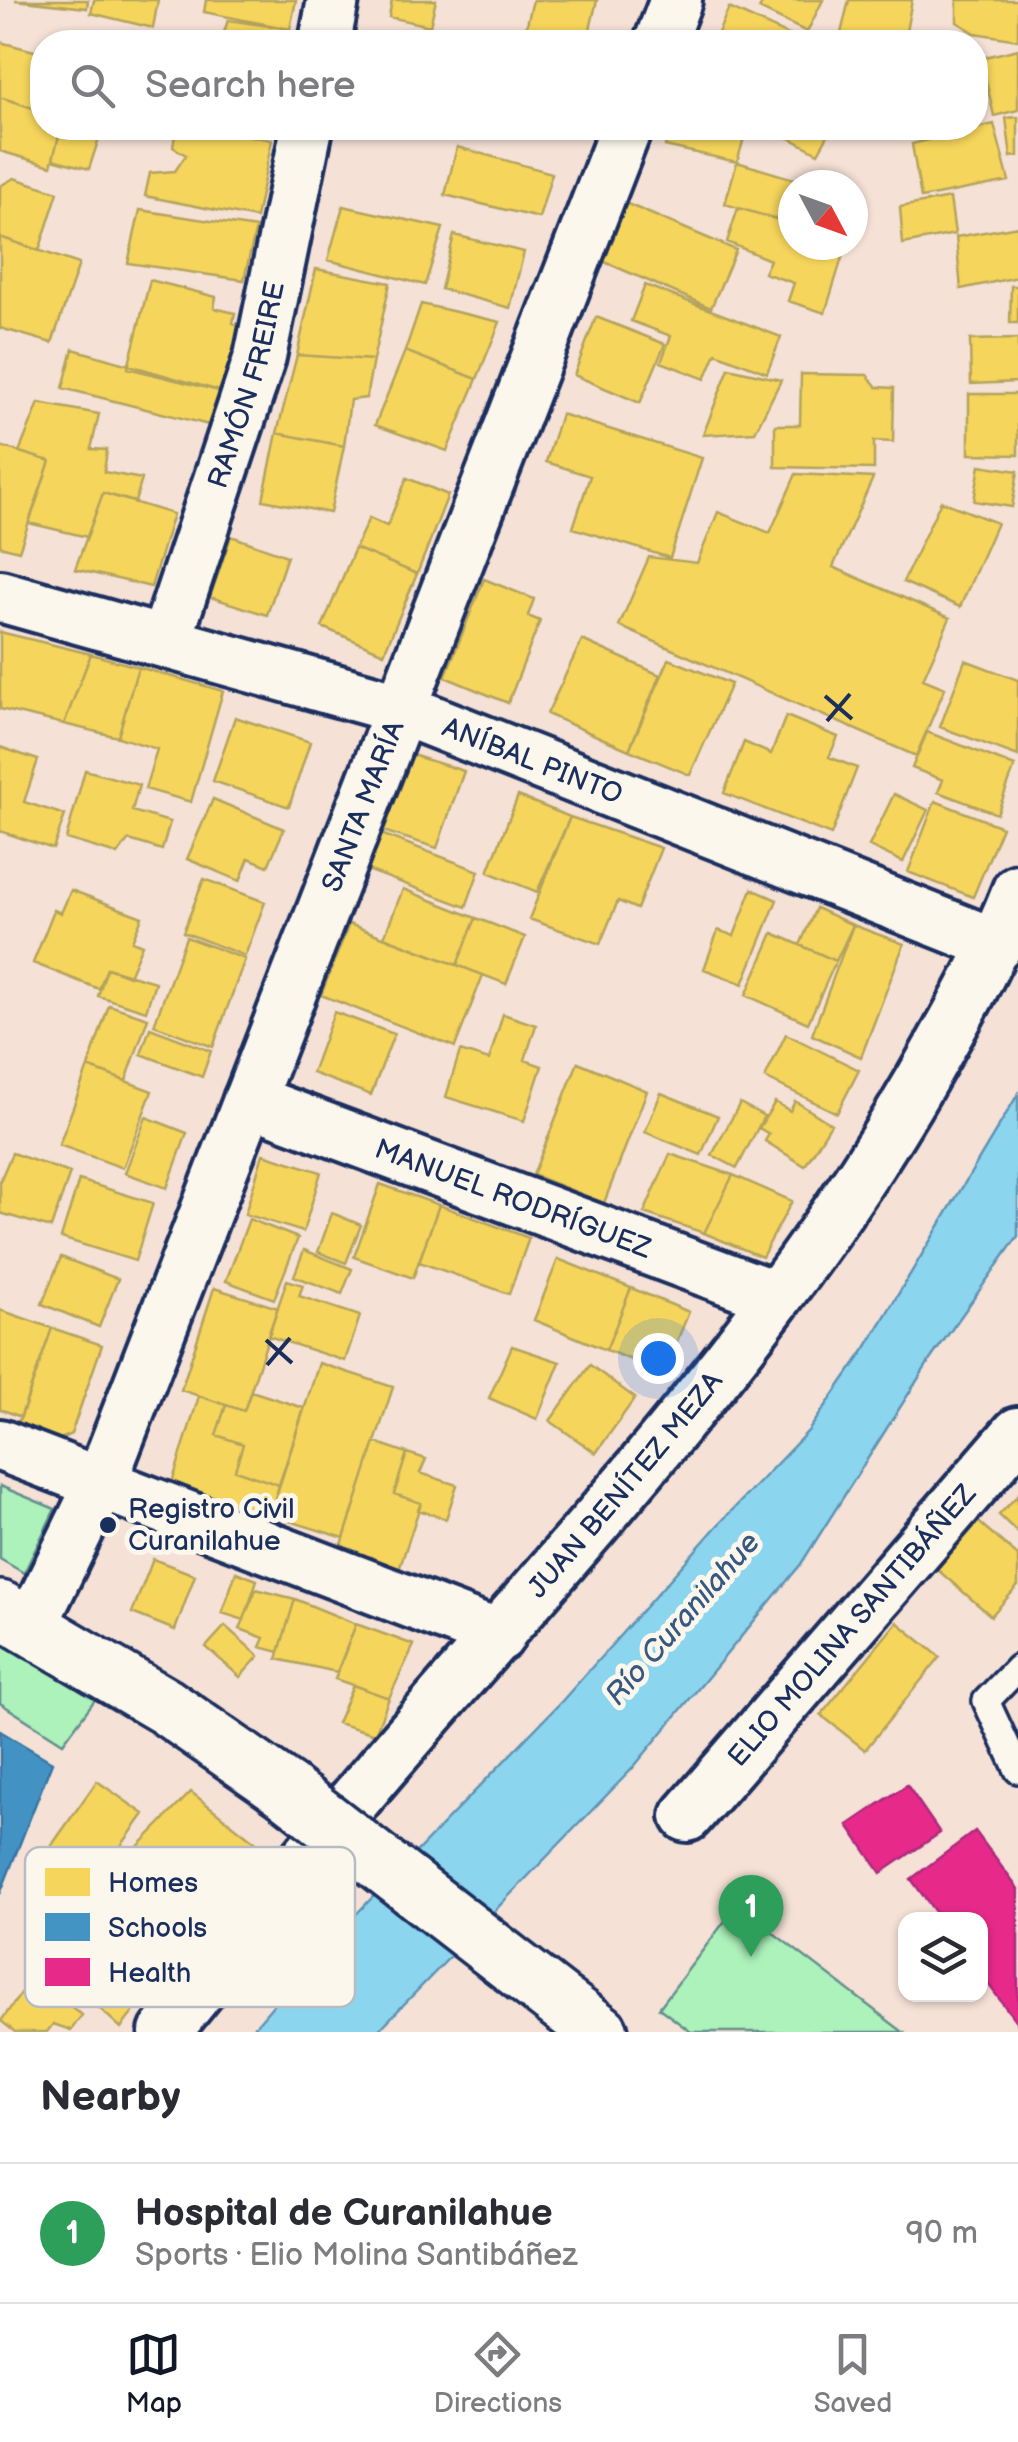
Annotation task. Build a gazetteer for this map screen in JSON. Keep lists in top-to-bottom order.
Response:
{
  "streets": {
    "street": [
      "RAMÓN FREIRE",
      "ANÍBAL PINTO",
      "SANTA MARÍA",
      "MANUEL RODRÍGUEZ",
      "JUAN BENÍTEZ MEZA",
      "ELIO MOLINA SANTIBÁÑEZ"
    ]
  },
  "crossings": [
    ["RAMÓN FREIRE", "ANÍBAL PINTO"],
    ["ANÍBAL PINTO", "SANTA MARÍA"],
    ["ANÍBAL PINTO", "JUAN BENÍTEZ MEZA"],
    ["SANTA MARÍA", "MANUEL RODRÍGUEZ"],
    ["MANUEL RODRÍGUEZ", "JUAN BENÍTEZ MEZA"]
  ],
  "water": ["Río Curanilahue"],
  "places": ["Registro Civil Curanilahue"],
  "legend": ["Homes", "Schools", "Health"],
  "north": "bottom right",
  "page": {
    "search": "Search here",
    "pins": "1",
    "heading": "Nearby",
    "list": [
      {
        "mark": "1",
        "name": "Hospital de Curanilahue",
        "note": "Sports · Elio Molina Santibáñez",
        "value": "90 m"
      }
    ],
    "nav": ["Map", "Directions", "Saved"]
  }
}
